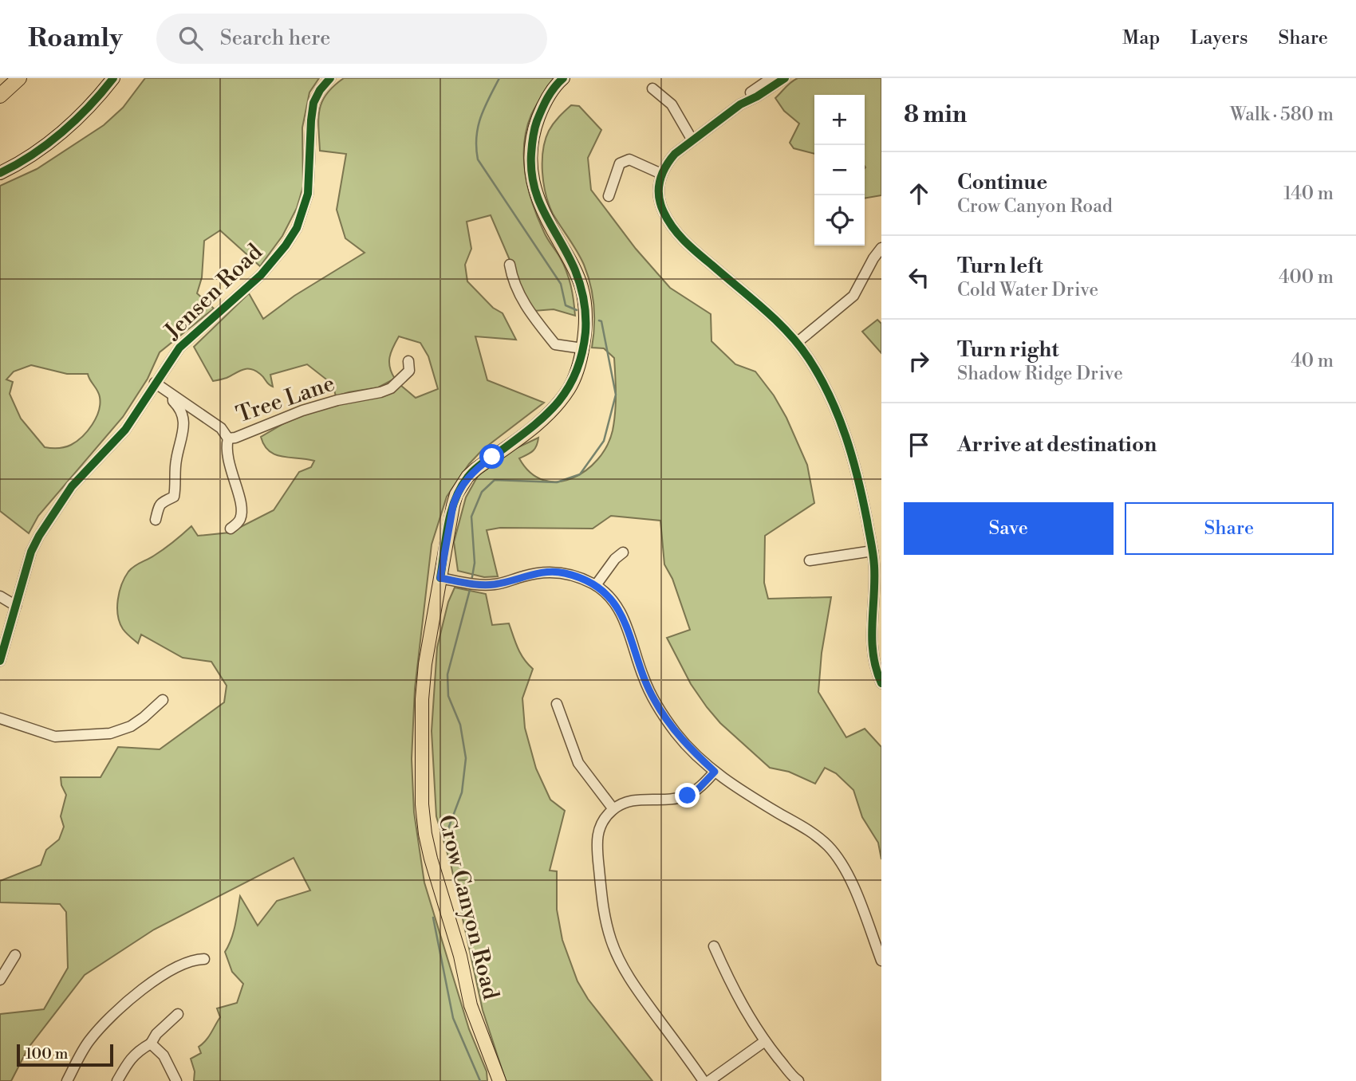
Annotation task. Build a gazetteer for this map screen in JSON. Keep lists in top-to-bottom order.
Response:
{
  "streets": {
    "main road": ["Crow Canyon Road"],
    "street": ["Jensen Road", "Tree Lane"]
  },
  "crossings": [
    ["Jensen Road", "Tree Lane"]
  ],
  "scale_bar": "100 m",
  "page": {
    "header": "Roamly",
    "search": "Search here",
    "nav": ["Map", "Layers", "Share"],
    "heading": ["8 min", "Walk · 580 m"],
    "map_buttons": ["+", "−"],
    "list": [
      ["Continue", "Crow Canyon Road", "140 m"],
      ["Turn left", "Cold Water Drive", "400 m"],
      ["Turn right", "Shadow Ridge Drive", "40 m"],
      "Arrive at destination"
    ],
    "buttons": ["Save", "Share"],
    "scale": "100 m"
  }
}
